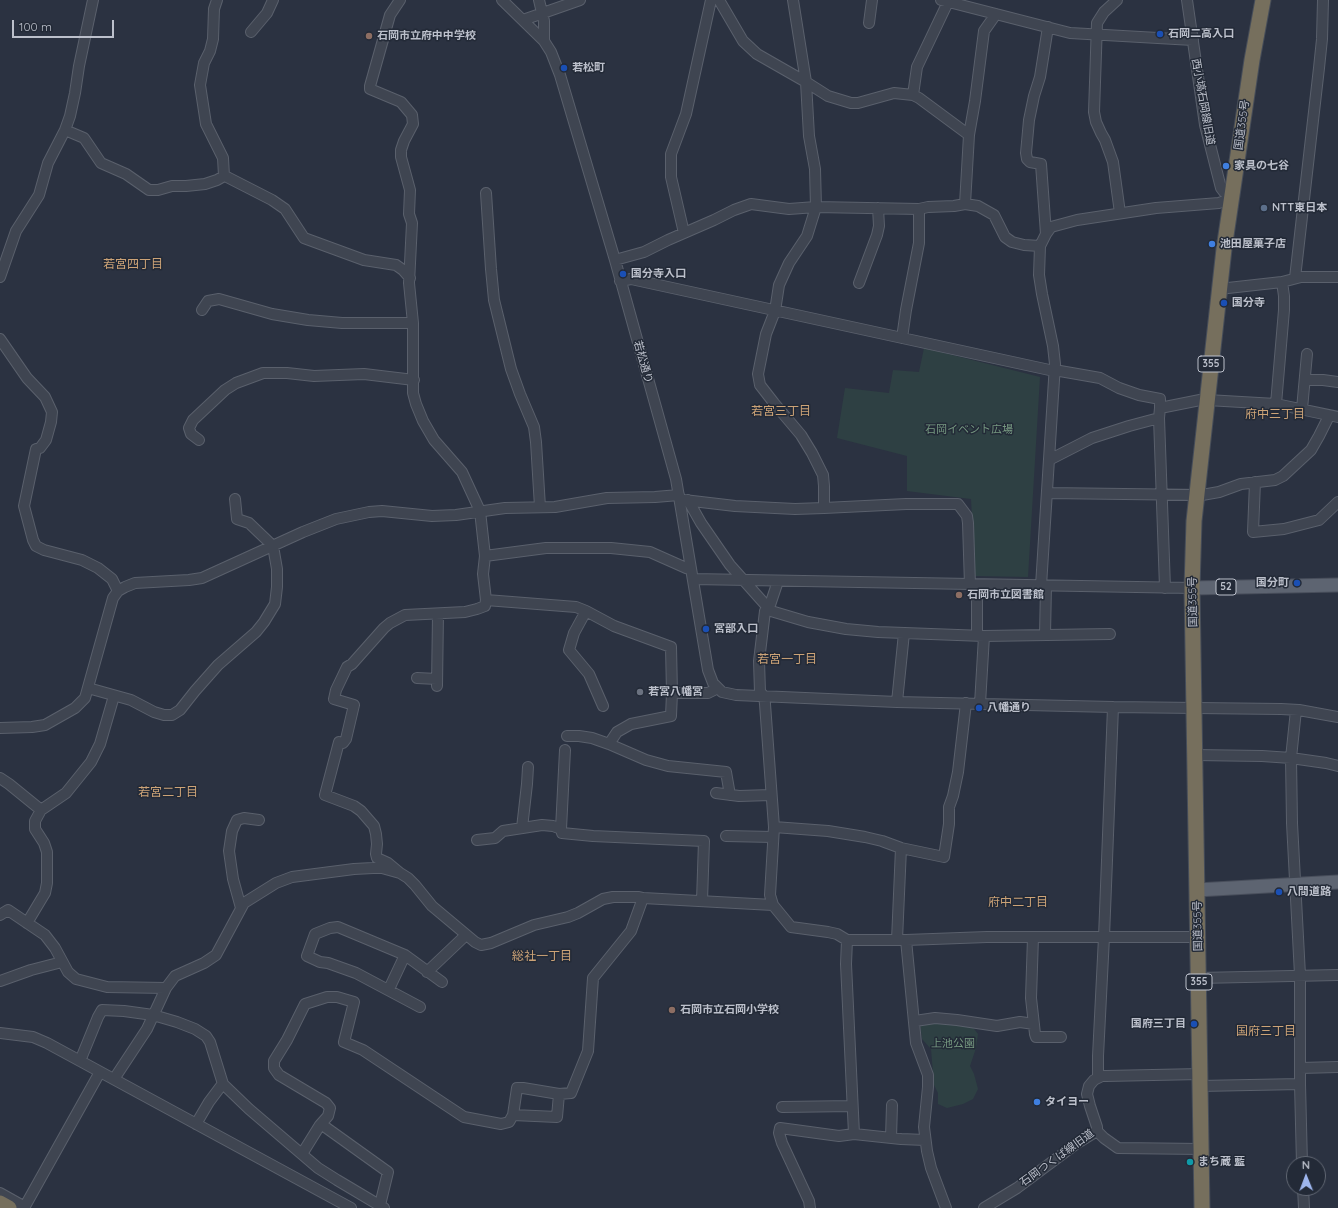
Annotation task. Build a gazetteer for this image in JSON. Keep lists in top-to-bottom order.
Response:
{
  "streets": {
    "highway": ["国道355号", "355"],
    "main road": ["52"],
    "street": ["西小塙石岡線旧道", "若松通り", "石岡つくば線旧道"]
  },
  "crossings": [
    ["西小塙石岡線旧道", "国道355号"],
    ["国道355号", "52"]
  ],
  "districts": [
    "若宮四丁目",
    "若宮三丁目",
    "府中三丁目",
    "若宮一丁目",
    "若宮二丁目",
    "府中二丁目",
    "総社一丁目",
    "国府三丁目"
  ],
  "parks": ["石岡イベント広場", "上池公園"],
  "places": [
    "石岡二高入口",
    "石岡市立府中中学校",
    "若松町",
    "家具の七谷",
    "NTT東日本",
    "池田屋菓子店",
    "国分寺入口",
    "国分寺",
    "国分町",
    "石岡市立図書館",
    "宮部入口",
    "若宮八幡宮",
    "八幡通り",
    "八間道路",
    "石岡市立石岡小学校",
    "国府三丁目",
    "タイヨー",
    "まち蔵 藍"
  ],
  "scale_bar": "100 m",
  "north": "top"
}
